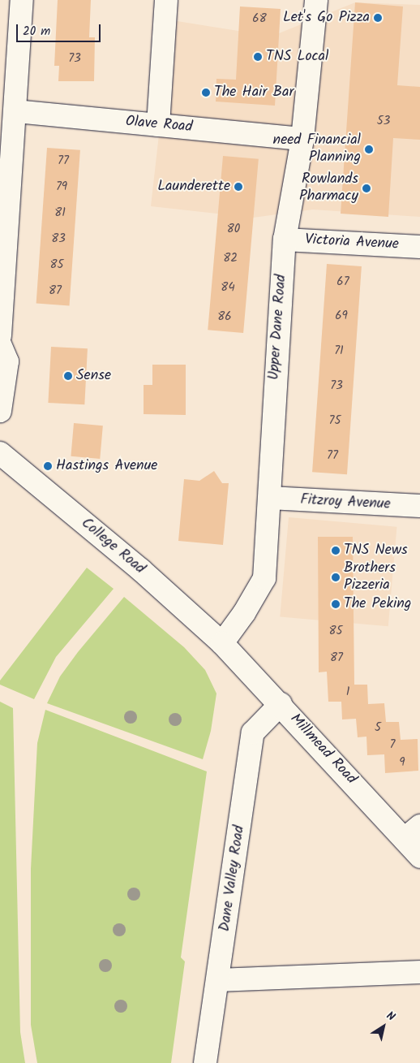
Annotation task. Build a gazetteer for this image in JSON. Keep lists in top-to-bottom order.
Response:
{
  "streets": {
    "street": [
      "Olave Road",
      "Victoria Avenue",
      "Upper Dane Road",
      "Fitzroy Avenue",
      "College Road",
      "Millmead Road",
      "Dane Valley Road"
    ]
  },
  "crossings": [
    ["Olave Road", "Upper Dane Road"],
    ["Victoria Avenue", "Upper Dane Road"],
    ["Upper Dane Road", "Fitzroy Avenue"],
    ["Upper Dane Road", "College Road"],
    ["Upper Dane Road", "Millmead Road"],
    ["College Road", "Millmead Road"],
    ["Millmead Road", "Dane Valley Road"]
  ],
  "places": [
    "Let's Go Pizza",
    "TNS Local",
    "The Hair Bar",
    "need Financial Planning",
    "Launderette",
    "Rowlands Pharmacy",
    "Sense",
    "Hastings Avenue",
    "TNS News",
    "Brothers Pizzeria",
    "The Peking"
  ],
  "house_numbers": [
    "68",
    "73",
    "53",
    "77",
    "79",
    "81",
    "80",
    "83",
    "82",
    "85",
    "67",
    "84",
    "87",
    "69",
    "86",
    "71",
    "73",
    "75",
    "77",
    "85",
    "87",
    "1",
    "5",
    "7",
    "9"
  ],
  "scale_bar": "20 m",
  "north": "top right"
}
